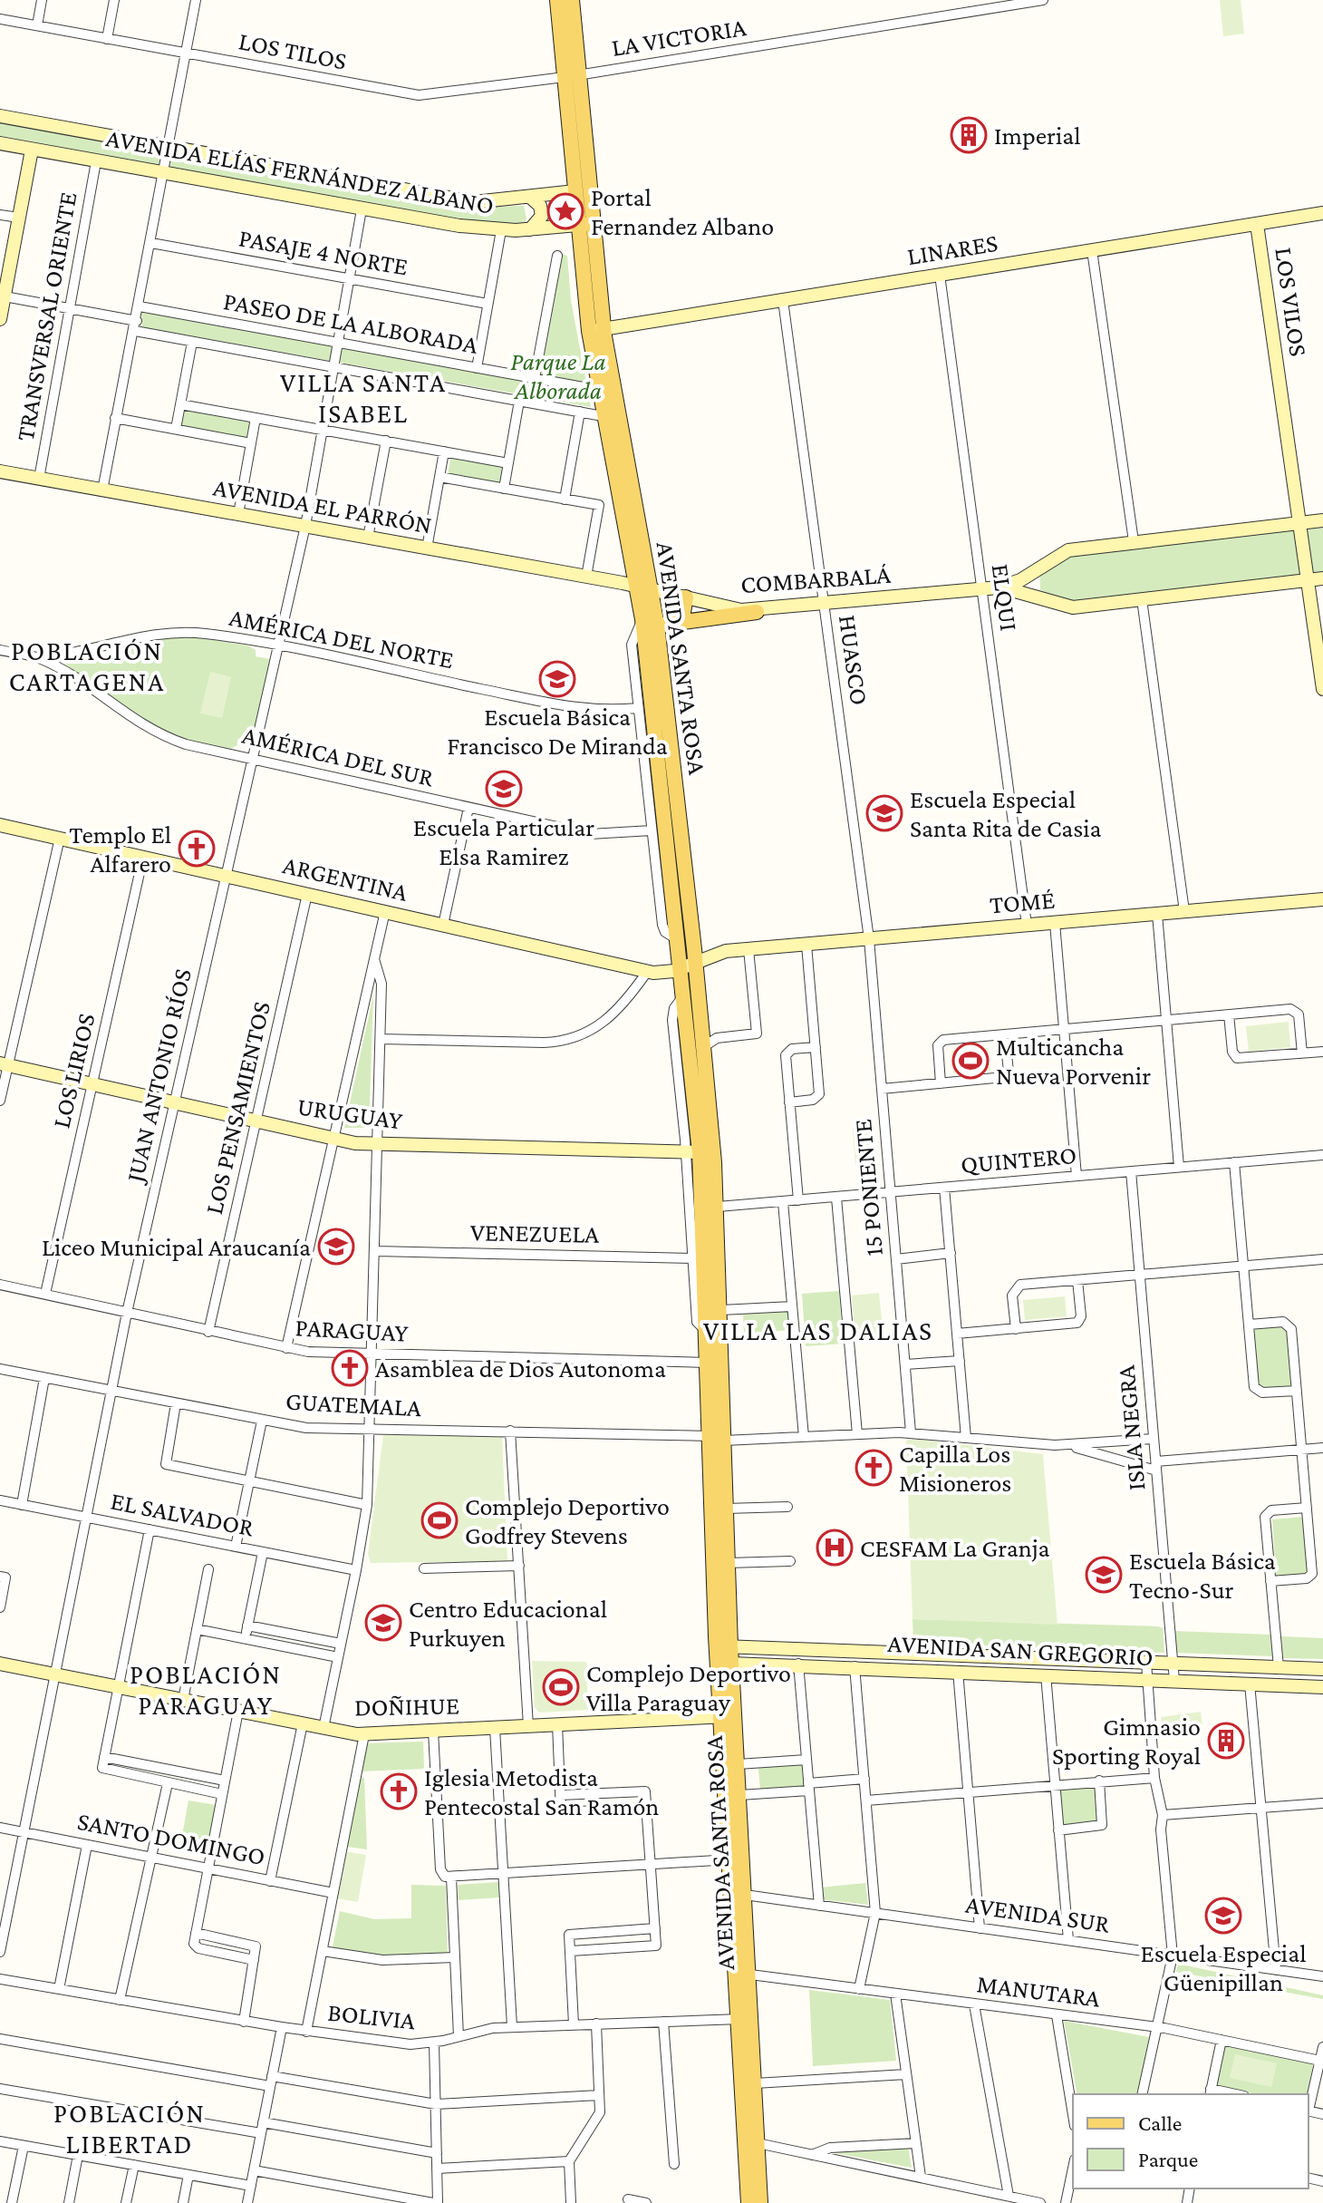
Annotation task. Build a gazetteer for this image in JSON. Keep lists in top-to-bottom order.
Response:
{
  "streets": {
    "main road": ["AVENIDA SANTA ROSA"],
    "street": [
      "LA VICTORIA",
      "LOS TILOS",
      "AVENIDA ELÍAS FERNÁNDEZ ALBANO",
      "LINARES",
      "PASAJE 4 NORTE",
      "LOS VILOS",
      "TRANSVERSAL ORIENTE",
      "PASEO DE LA ALBORADA",
      "AVENIDA EL PARRÓN",
      "COMBARBALÁ",
      "ELQUI",
      "AMÉRICA DEL NORTE",
      "HUASCO",
      "AMÉRICA DEL SUR",
      "ARGENTINA",
      "TOMÉ",
      "LOS LIRIOS",
      "JUAN ANTONIO RÍOS",
      "LOS PENSAMIENTOS",
      "URUGUAY",
      "QUINTERO",
      "15 PONIENTE",
      "VENEZUELA",
      "PARAGUAY",
      "GUATEMALA",
      "ISLA NEGRA",
      "EL SALVADOR",
      "AVENIDA SAN GREGORIO",
      "DOÑIHUE",
      "SANTO DOMINGO",
      "AVENIDA SUR",
      "MANUTARA",
      "BOLIVIA"
    ]
  },
  "crossings": [
    ["LA VICTORIA", "LOS TILOS"],
    ["LA VICTORIA", "AVENIDA SANTA ROSA"],
    ["LOS TILOS", "AVENIDA SANTA ROSA"],
    ["AVENIDA ELÍAS FERNÁNDEZ ALBANO", "TRANSVERSAL ORIENTE"],
    ["AVENIDA ELÍAS FERNÁNDEZ ALBANO", "AVENIDA SANTA ROSA"],
    ["AVENIDA ELÍAS FERNÁNDEZ ALBANO", "JUAN ANTONIO RÍOS"],
    ["LINARES", "LOS VILOS"],
    ["LINARES", "ELQUI"],
    ["LINARES", "AVENIDA SANTA ROSA"],
    ["LINARES", "HUASCO"],
    ["PASAJE 4 NORTE", "JUAN ANTONIO RÍOS"],
    ["LOS VILOS", "COMBARBALÁ"],
    ["TRANSVERSAL ORIENTE", "PASEO DE LA ALBORADA"],
    ["TRANSVERSAL ORIENTE", "AVENIDA EL PARRÓN"],
    ["PASEO DE LA ALBORADA", "AVENIDA SANTA ROSA"],
    ["PASEO DE LA ALBORADA", "JUAN ANTONIO RÍOS"],
    ["AVENIDA EL PARRÓN", "COMBARBALÁ"],
    ["AVENIDA EL PARRÓN", "AVENIDA SANTA ROSA"],
    ["AVENIDA EL PARRÓN", "JUAN ANTONIO RÍOS"],
    ["COMBARBALÁ", "ELQUI"],
    ["COMBARBALÁ", "AVENIDA SANTA ROSA"],
    ["COMBARBALÁ", "HUASCO"],
    ["ELQUI", "TOMÉ"],
    ["AMÉRICA DEL NORTE", "AVENIDA SANTA ROSA"],
    ["AMÉRICA DEL NORTE", "AMÉRICA DEL SUR"],
    ["AMÉRICA DEL NORTE", "JUAN ANTONIO RÍOS"],
    ["AVENIDA SANTA ROSA", "AMÉRICA DEL SUR"],
    ["AVENIDA SANTA ROSA", "ARGENTINA"],
    ["AVENIDA SANTA ROSA", "TOMÉ"],
    ["AVENIDA SANTA ROSA", "URUGUAY"],
    ["AVENIDA SANTA ROSA", "QUINTERO"],
    ["AVENIDA SANTA ROSA", "VENEZUELA"],
    ["AVENIDA SANTA ROSA", "PARAGUAY"],
    ["AVENIDA SANTA ROSA", "GUATEMALA"],
    ["AVENIDA SANTA ROSA", "AVENIDA SAN GREGORIO"],
    ["AVENIDA SANTA ROSA", "DOÑIHUE"],
    ["AVENIDA SANTA ROSA", "AVENIDA SUR"],
    ["AVENIDA SANTA ROSA", "MANUTARA"],
    ["AVENIDA SANTA ROSA", "BOLIVIA"],
    ["HUASCO", "TOMÉ"],
    ["HUASCO", "15 PONIENTE"],
    ["AMÉRICA DEL SUR", "JUAN ANTONIO RÍOS"],
    ["ARGENTINA", "TOMÉ"],
    ["ARGENTINA", "LOS LIRIOS"],
    ["ARGENTINA", "JUAN ANTONIO RÍOS"],
    ["ARGENTINA", "LOS PENSAMIENTOS"],
    ["TOMÉ", "15 PONIENTE"],
    ["LOS LIRIOS", "URUGUAY"],
    ["LOS LIRIOS", "PARAGUAY"],
    ["JUAN ANTONIO RÍOS", "URUGUAY"],
    ["JUAN ANTONIO RÍOS", "PARAGUAY"],
    ["JUAN ANTONIO RÍOS", "GUATEMALA"],
    ["JUAN ANTONIO RÍOS", "EL SALVADOR"],
    ["JUAN ANTONIO RÍOS", "DOÑIHUE"],
    ["JUAN ANTONIO RÍOS", "SANTO DOMINGO"],
    ["LOS PENSAMIENTOS", "URUGUAY"],
    ["LOS PENSAMIENTOS", "PARAGUAY"],
    ["QUINTERO", "15 PONIENTE"],
    ["QUINTERO", "ISLA NEGRA"],
    ["15 PONIENTE", "GUATEMALA"],
    ["ISLA NEGRA", "AVENIDA SAN GREGORIO"]
  ],
  "districts": [
    "VILLA SANTA ISABEL",
    "POBLACIÓN CARTAGENA",
    "VILLA LAS DALIAS",
    "POBLACIÓN PARAGUAY",
    "POBLACIÓN LIBERTAD"
  ],
  "parks": ["Parque La Alborada"],
  "places": {
    "building": ["Imperial", "Gimnasio Sporting Royal"],
    "place": ["Portal Fernandez Albano"],
    "school or university": [
      "Escuela Básica Francisco De Miranda",
      "Escuela Particular Elsa Ramirez",
      "Escuela Especial Santa Rita de Casia",
      "Liceo Municipal Araucanía",
      "Escuela Básica Tecno-Sur",
      "Centro Educacional Purkuyen",
      "Escuela Especial Güenipillan"
    ],
    "church": [
      "Templo El Alfarero",
      "Asamblea de Dios Autonoma",
      "Capilla Los Misioneros",
      "Iglesia Metodista Pentecostal San Ramón"
    ],
    "sports": ["Multicancha Nueva Porvenir", "Complejo Deportivo Godfrey Stevens", "Complejo Deportivo Villa Paraguay"],
    "hospital": ["CESFAM La Granja"]
  },
  "legend": ["Calle", "Parque"]
}
